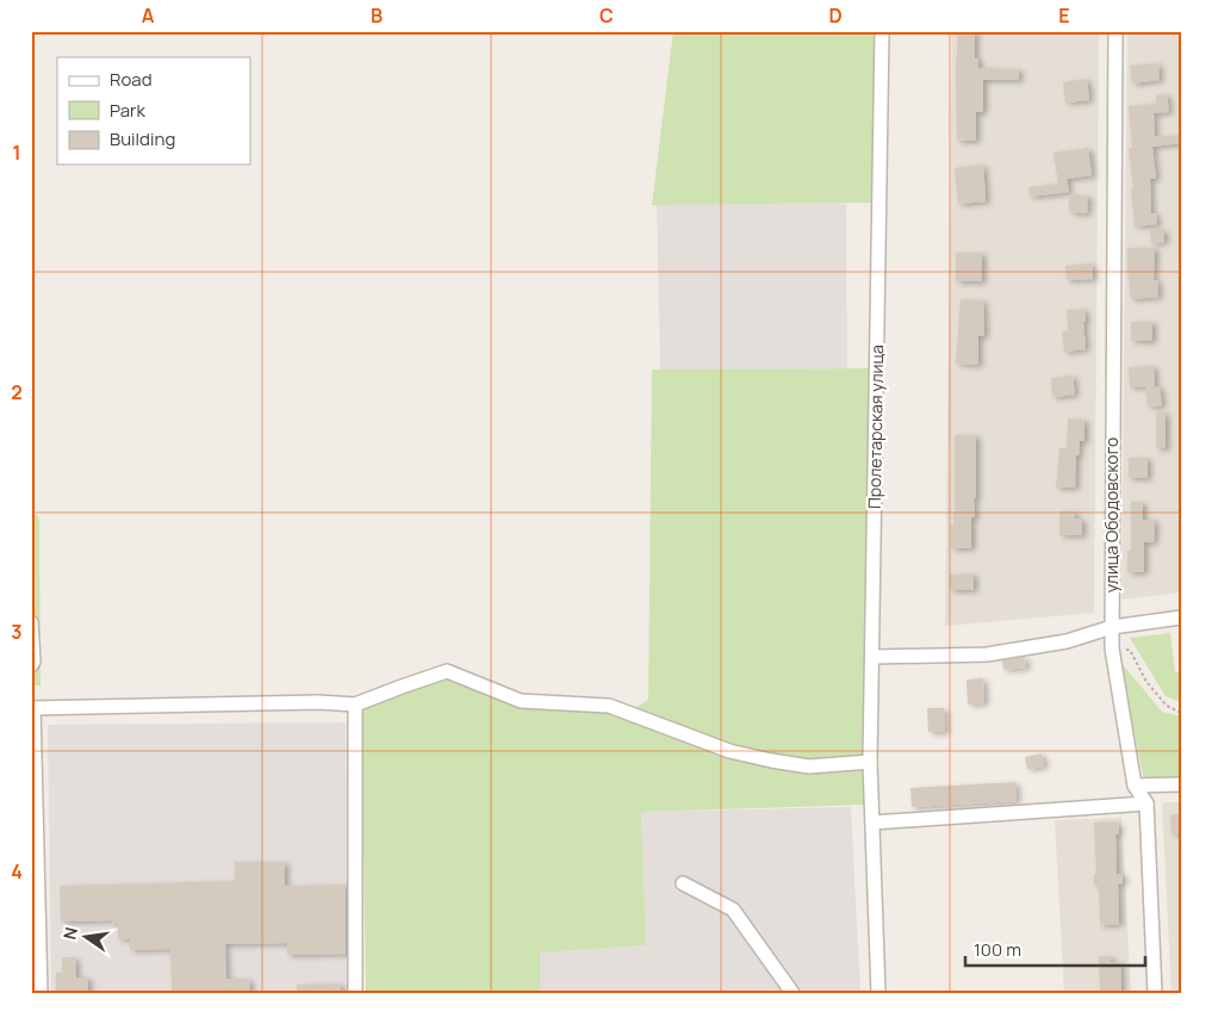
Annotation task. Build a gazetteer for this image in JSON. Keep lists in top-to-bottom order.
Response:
{
  "streets": {
    "street": ["Пролетарская улица", "улица Ободовского"]
  },
  "legend": ["Road", "Park", "Building"],
  "scale_bar": "100 m",
  "north": "left",
  "grid": {
    "columns": [
      "A",
      "B",
      "C",
      "D",
      "E"
    ],
    "rows": [
      "1",
      "2",
      "3",
      "4"
    ]
  }
}
